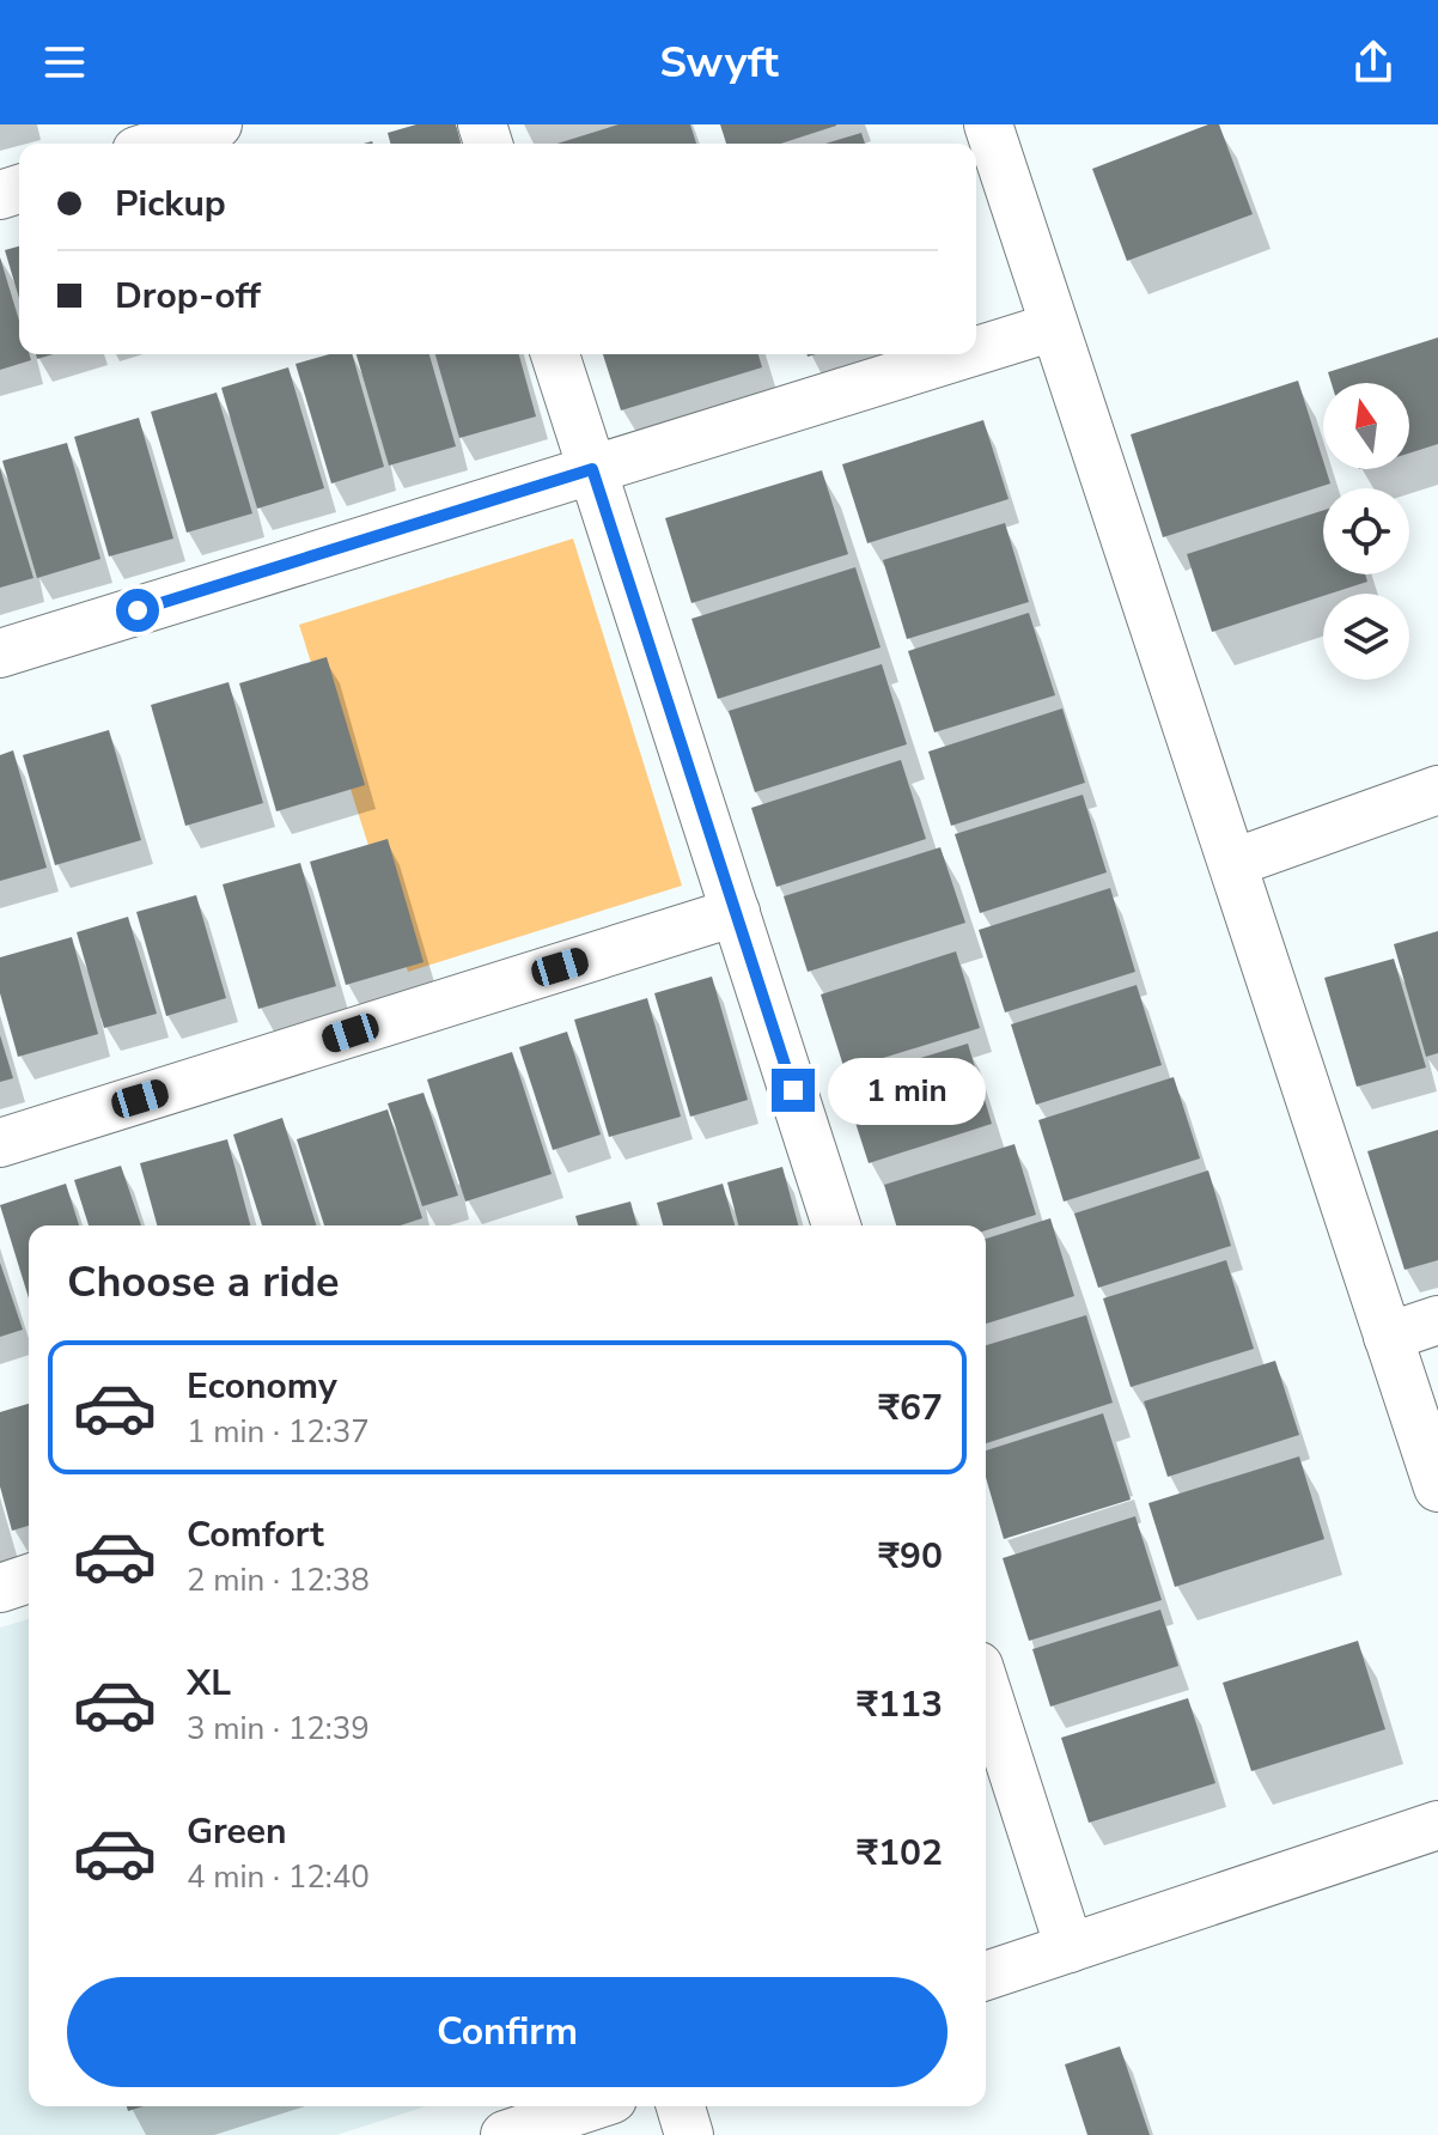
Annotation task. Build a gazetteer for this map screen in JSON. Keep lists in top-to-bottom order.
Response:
{
  "north": "top",
  "page": {
    "header": "Swyft",
    "banner": ["Pickup", "Drop-off"],
    "bubble": "1 min",
    "heading": "Choose a ride",
    "list": [
      {
        "name": "Economy",
        "note": "1 min · 12:37",
        "value": "₹67"
      },
      {
        "name": "Comfort",
        "note": "2 min · 12:38",
        "value": "₹90"
      },
      {
        "name": "XL",
        "note": "3 min · 12:39",
        "value": "₹113"
      },
      {
        "name": "Green",
        "note": "4 min · 12:40",
        "value": "₹102"
      }
    ],
    "buttons": "Confirm"
  }
}
